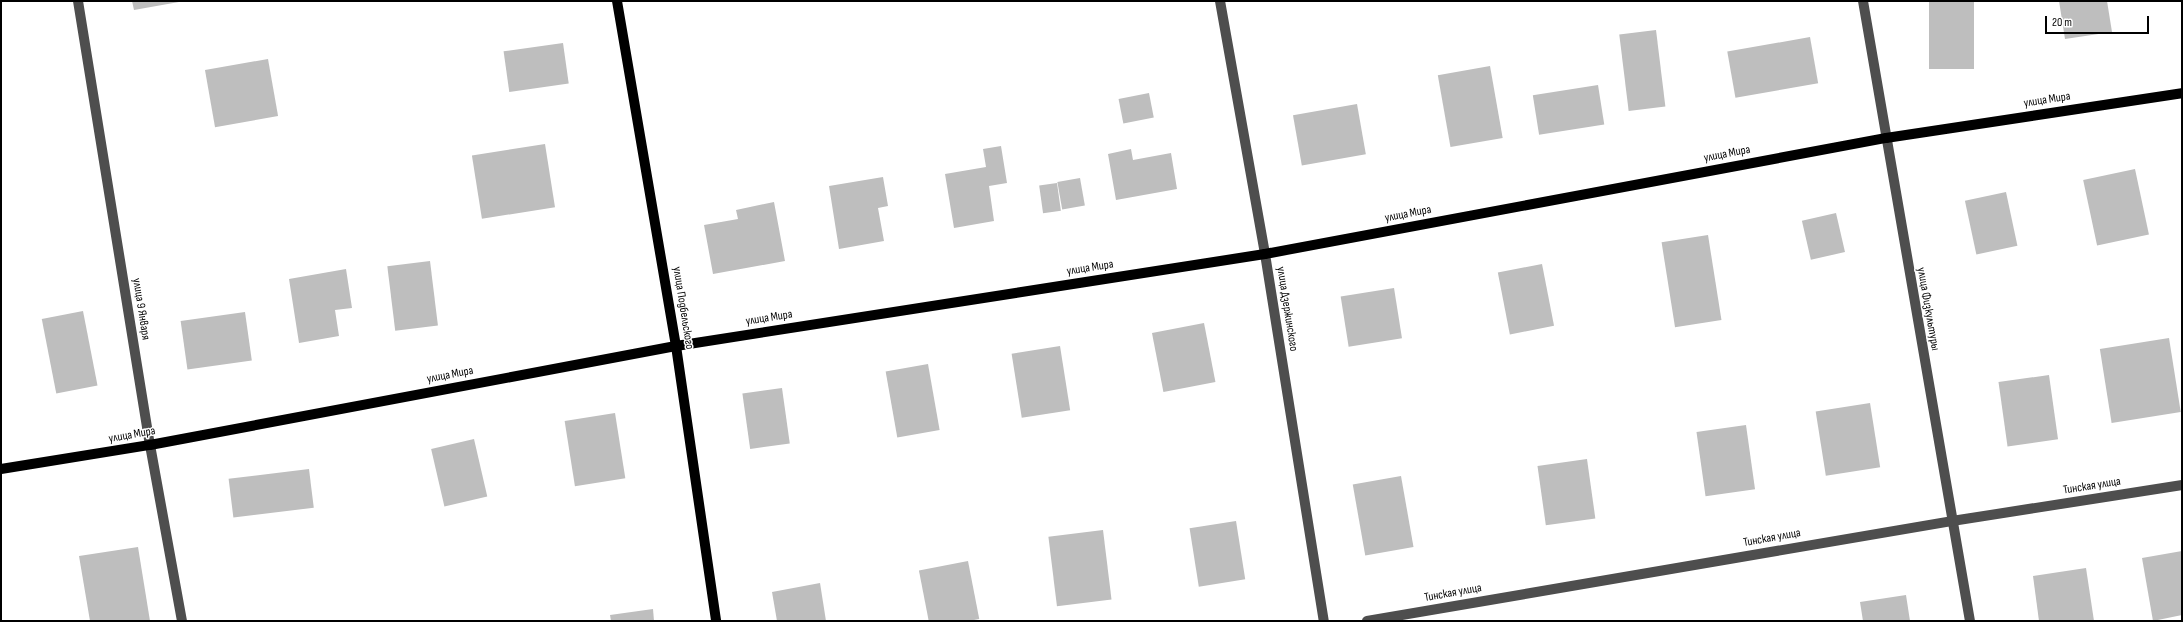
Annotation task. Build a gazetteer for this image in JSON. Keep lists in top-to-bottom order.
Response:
{
  "streets": {
    "main road": ["улица Мира", "улица Подбельского"],
    "street": [
      "улица 9 Января",
      "улица Дзержинского",
      "улица Физкультуры",
      "Тинская улица"
    ]
  },
  "crossings": [
    ["улица Мира", "улица Подбельского"],
    ["улица Мира", "улица 9 Января"],
    ["улица Мира", "улица Дзержинского"],
    ["улица Мира", "улица Физкультуры"],
    ["улица Физкультуры", "Тинская улица"]
  ],
  "scale_bar": "20 m"
}
